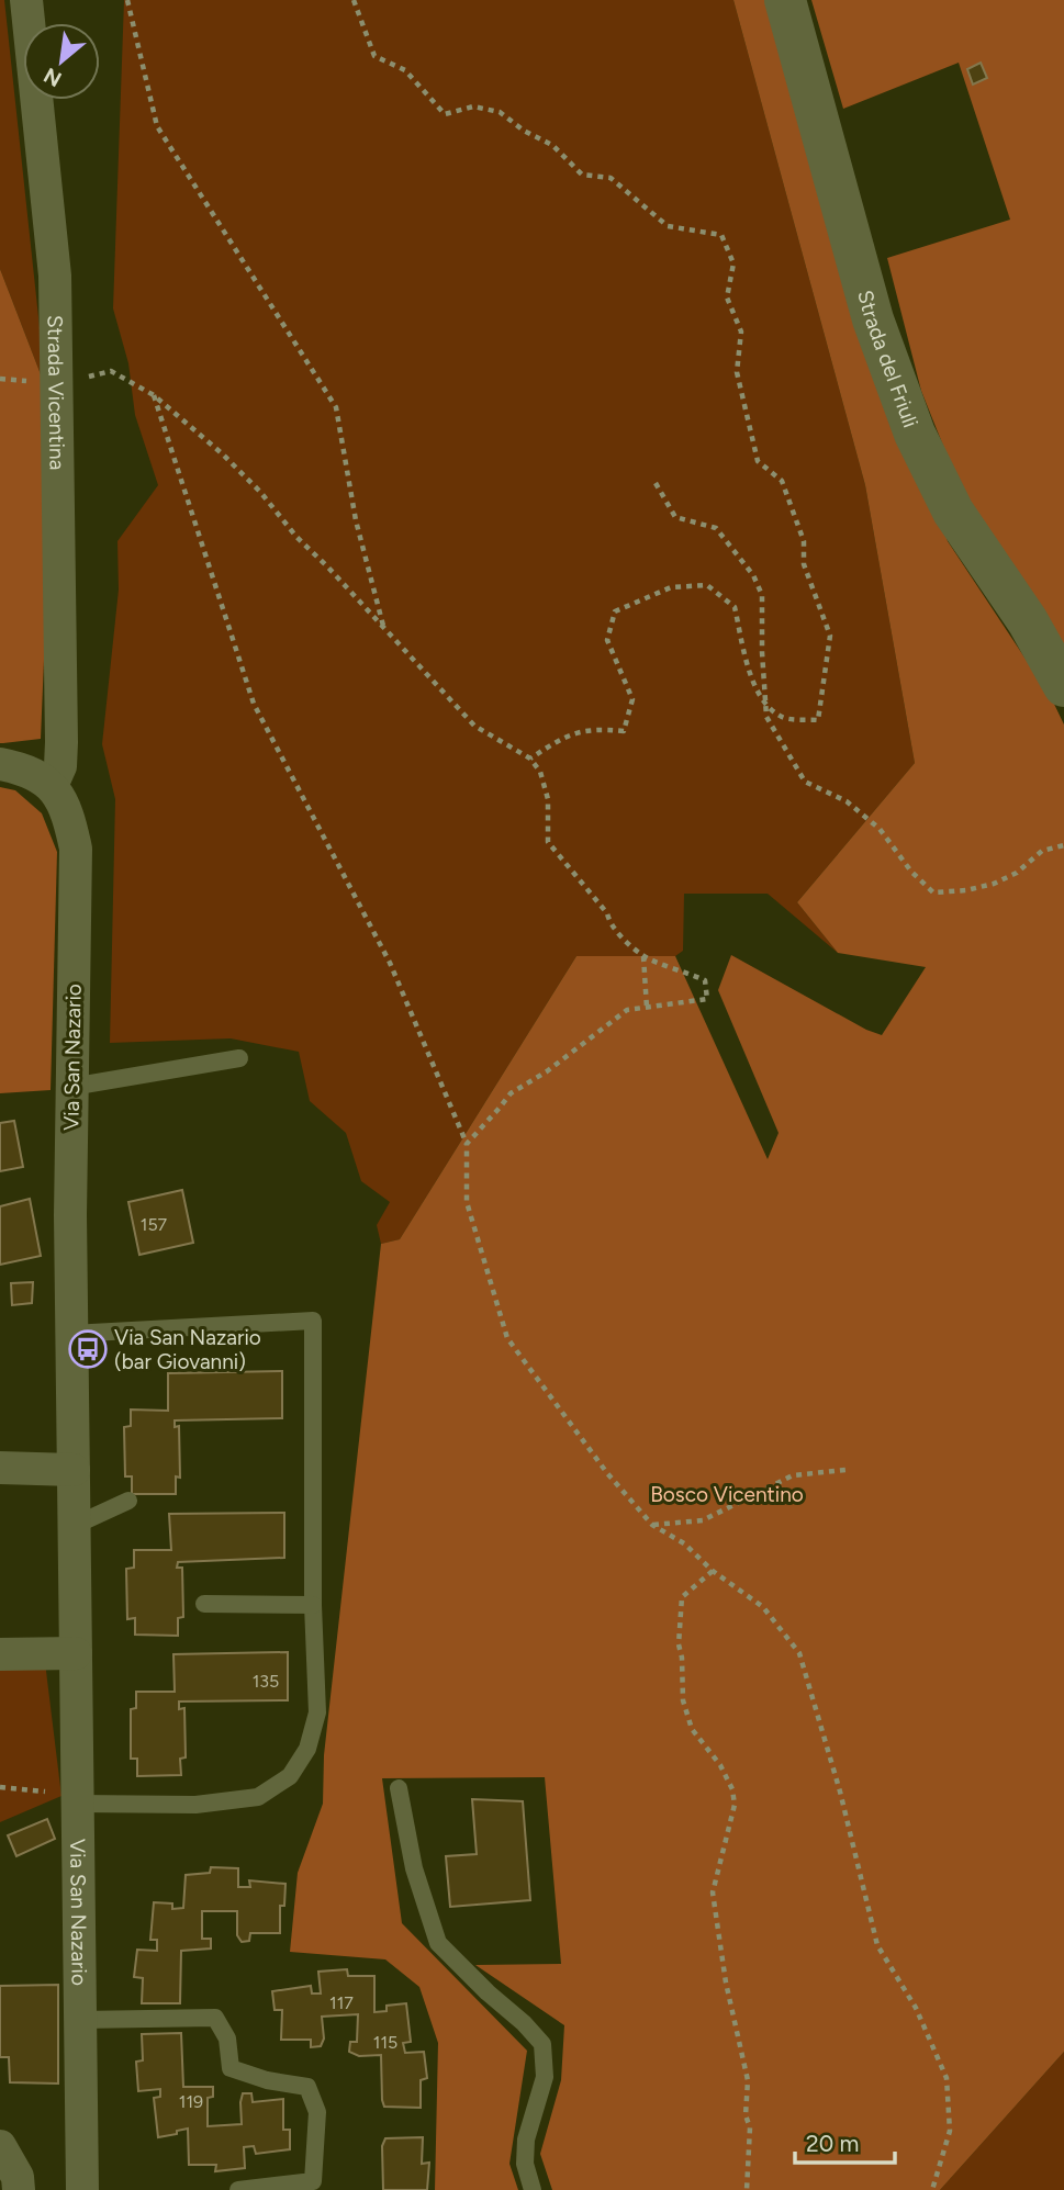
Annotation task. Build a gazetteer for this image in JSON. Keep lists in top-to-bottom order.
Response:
{
  "streets": {
    "main road": ["Strada del Friuli"],
    "street": ["Strada Vicentina", "Via San Nazario"]
  },
  "crossings": [
    ["Strada Vicentina", "Via San Nazario"]
  ],
  "parks": ["Bosco Vicentino"],
  "places": {
    "bus stop": ["Via San Nazario (bar Giovanni)"]
  },
  "house_numbers": [
    "157",
    "135",
    "117",
    "115",
    "119"
  ],
  "scale_bar": "20 m",
  "north": "bottom left"
}
